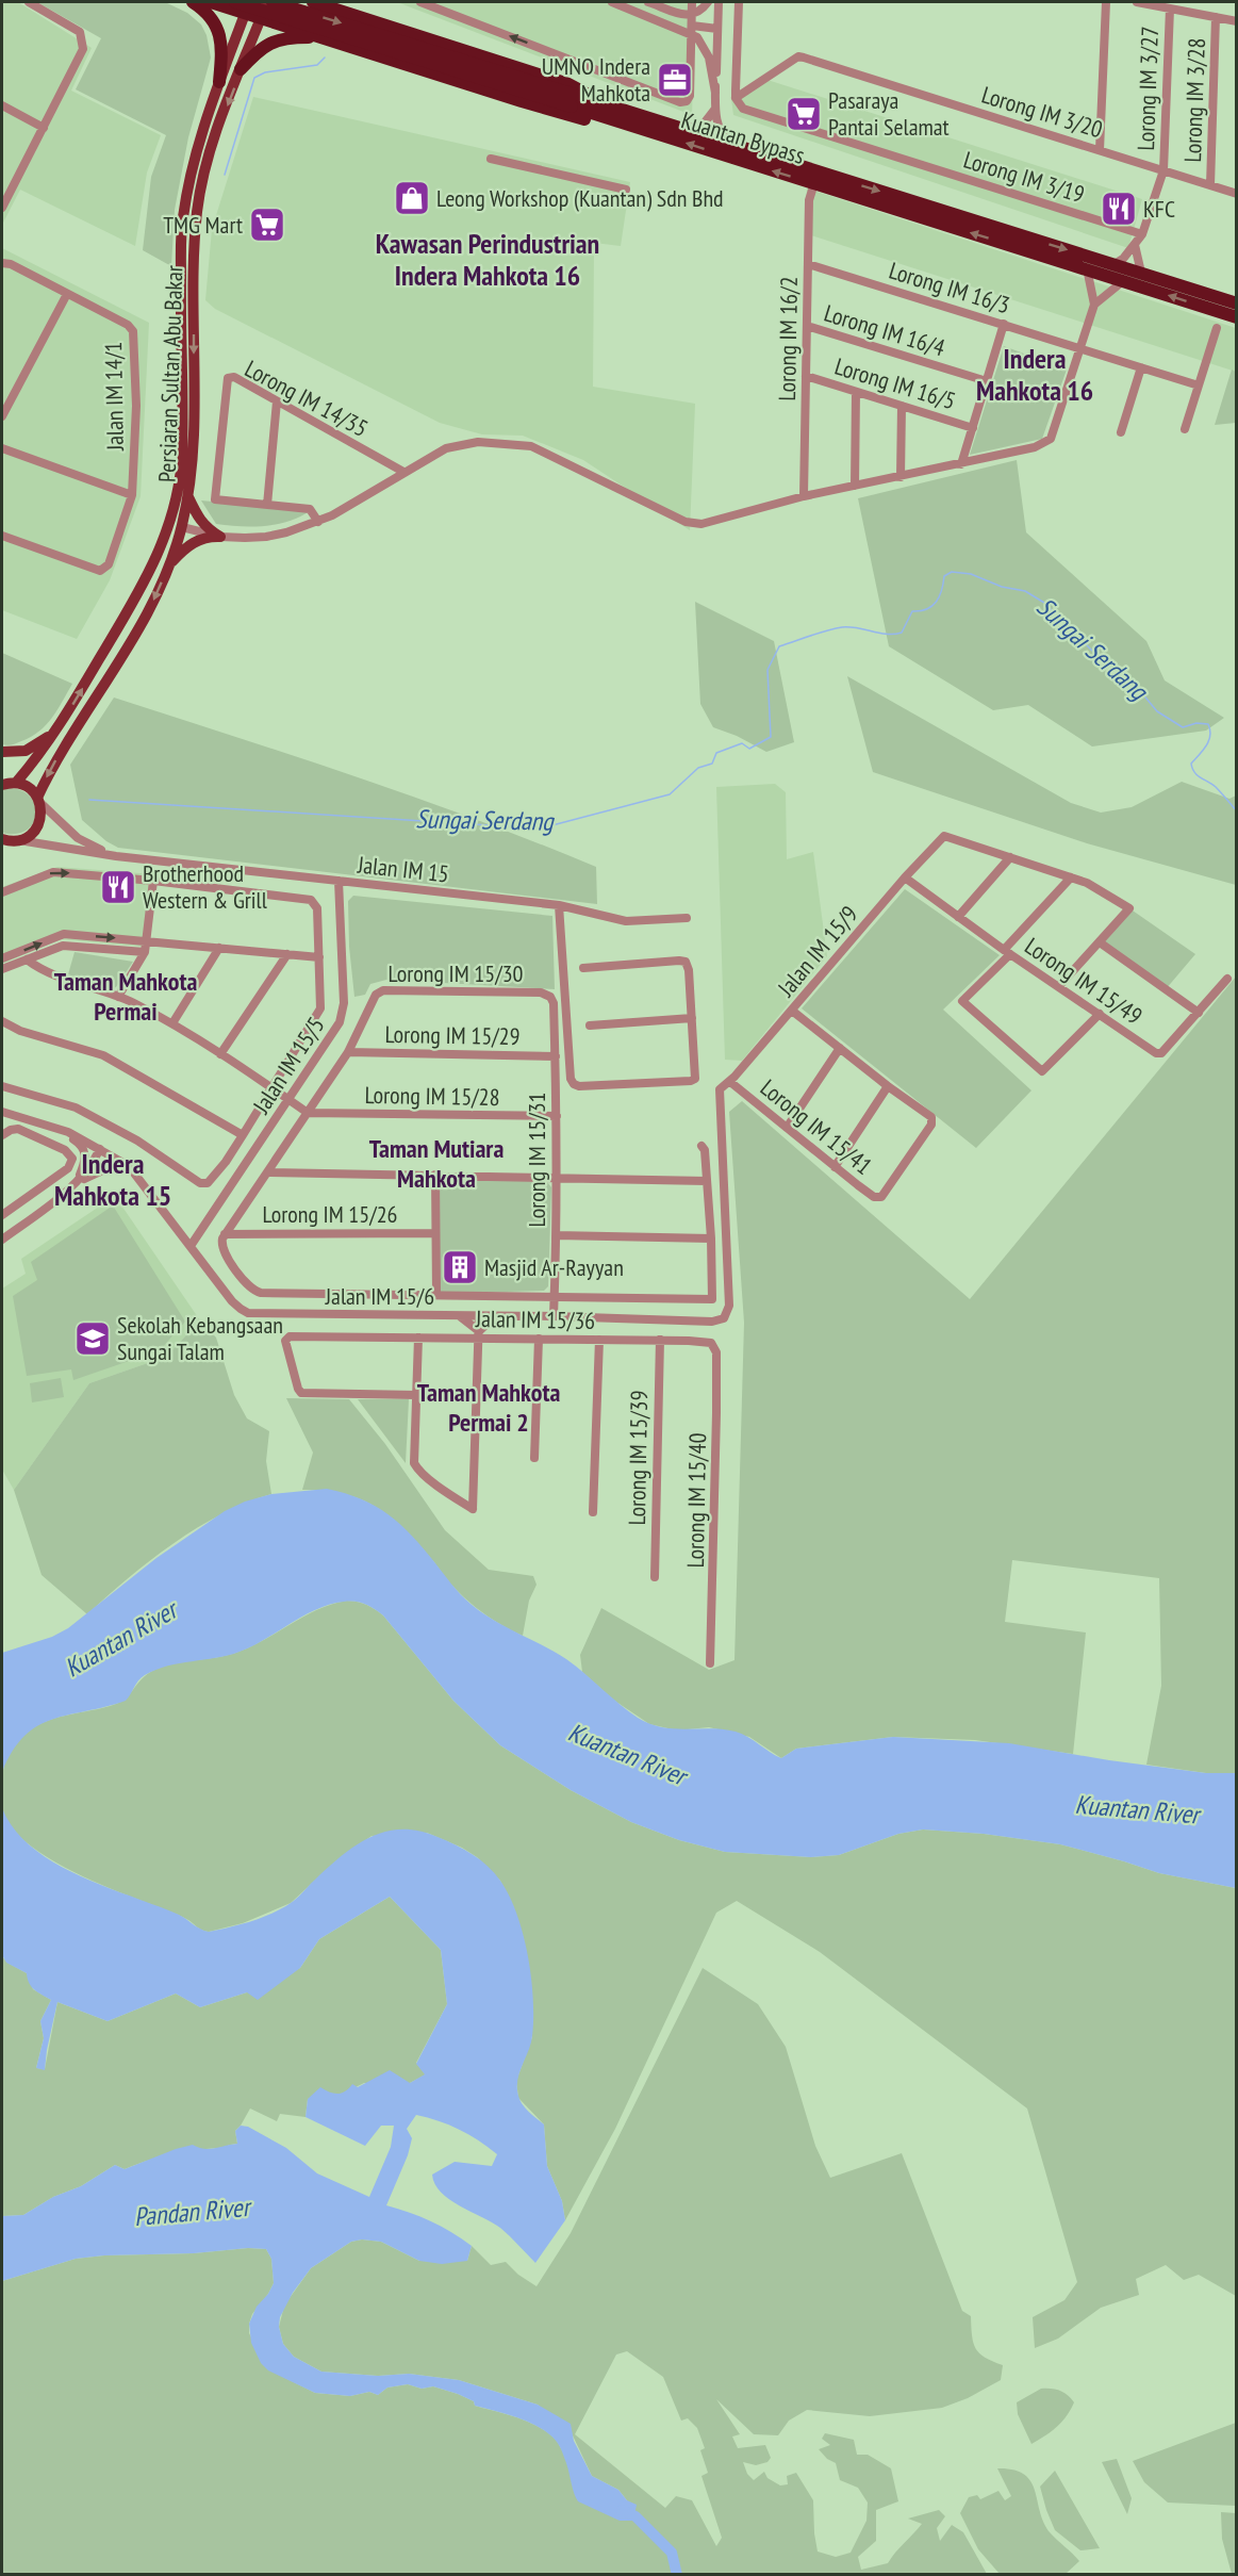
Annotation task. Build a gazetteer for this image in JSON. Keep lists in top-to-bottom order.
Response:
{
  "streets": {
    "highway": ["Kuantan Bypass"],
    "main road": ["Persiaran Sultan Abu Bakar"],
    "street": [
      "Lorong IM 3/27",
      "Lorong IM 3/28",
      "Lorong IM 3/20",
      "Lorong IM 3/19",
      "Lorong IM 16/3",
      "Lorong IM 16/4",
      "Lorong IM 16/2",
      "Lorong IM 16/5",
      "Jalan IM 14/1",
      "Lorong IM 14/35",
      "Jalan IM 15",
      "Jalan IM 15/9",
      "Lorong IM 15/30",
      "Lorong IM 15/49",
      "Lorong IM 15/29",
      "Jalan IM 15/5",
      "Lorong IM 15/28",
      "Lorong IM 15/41",
      "Lorong IM 15/31",
      "Lorong IM 15/26",
      "Jalan IM 15/6",
      "Jalan IM 15/36",
      "Lorong IM 15/39",
      "Lorong IM 15/40"
    ]
  },
  "crossings": [
    ["Lorong IM 3/27", "Lorong IM 3/20"],
    ["Lorong IM 3/27", "Kuantan Bypass"],
    ["Lorong IM 3/27", "Lorong IM 3/19"],
    ["Lorong IM 3/28", "Lorong IM 3/20"],
    ["Lorong IM 3/20", "Lorong IM 3/19"],
    ["Kuantan Bypass", "Lorong IM 16/2"],
    ["Lorong IM 16/3", "Lorong IM 16/2"],
    ["Lorong IM 16/4", "Lorong IM 16/2"],
    ["Lorong IM 16/2", "Lorong IM 16/5"],
    ["Persiaran Sultan Abu Bakar", "Jalan IM 15"],
    ["Jalan IM 15", "Jalan IM 15/5"],
    ["Jalan IM 15/9", "Lorong IM 15/49"],
    ["Jalan IM 15/9", "Lorong IM 15/41"],
    ["Jalan IM 15/9", "Jalan IM 15/6"],
    ["Lorong IM 15/30", "Lorong IM 15/29"],
    ["Lorong IM 15/30", "Lorong IM 15/28"],
    ["Lorong IM 15/30", "Lorong IM 15/31"],
    ["Lorong IM 15/30", "Lorong IM 15/26"],
    ["Lorong IM 15/29", "Lorong IM 15/31"],
    ["Jalan IM 15/5", "Jalan IM 15/6"],
    ["Lorong IM 15/28", "Lorong IM 15/31"],
    ["Lorong IM 15/31", "Jalan IM 15/6"],
    ["Jalan IM 15/36", "Lorong IM 15/39"],
    ["Jalan IM 15/36", "Lorong IM 15/40"]
  ],
  "districts": [
    "Kawasan Perindustrian Indera Mahkota 16",
    "Indera Mahkota 16",
    "Taman Mahkota Permai",
    "Taman Mutiara Mahkota",
    "Indera Mahkota 15",
    "Taman Mahkota Permai 2"
  ],
  "water": ["Sungai Serdang", "Kuantan River", "Pandan River"],
  "places": {
    "office": ["UMNO Indera Mahkota"],
    "supermarket": ["Pasaraya Pantai Selamat", "TMG Mart"],
    "shop": ["Leong Workshop (Kuantan) Sdn Bhd"],
    "restaurant": ["KFC", "Brotherhood Western & Grill"],
    "building": ["Masjid Ar-Rayyan"],
    "school or university": ["Sekolah Kebangsaan Sungai Talam"]
  }
}
